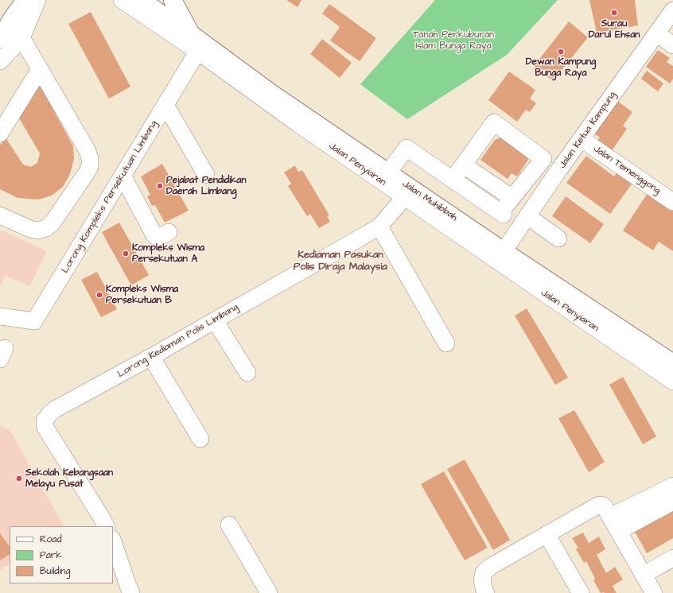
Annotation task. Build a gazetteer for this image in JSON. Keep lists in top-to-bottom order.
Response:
{
  "streets": {
    "main road": ["Jalan Muhibbah"],
    "street": [
      "Jalan Ketua Kampung",
      "Jalan Penyiaran",
      "Jalan Temenggong",
      "Lorong Kompleks Persekutuan Limbang",
      "Lorong Kediaman Polis Limbang"
    ]
  },
  "crossings": [
    ["Jalan Ketua Kampung", "Jalan Temenggong"],
    ["Jalan Ketua Kampung", "Jalan Muhibbah"],
    ["Jalan Penyiaran", "Lorong Kompleks Persekutuan Limbang"],
    ["Jalan Penyiaran", "Jalan Muhibbah"],
    ["Jalan Penyiaran", "Lorong Kediaman Polis Limbang"],
    ["Lorong Kompleks Persekutuan Limbang", "Jalan Muhibbah"],
    ["Jalan Muhibbah", "Lorong Kediaman Polis Limbang"]
  ],
  "districts": ["Kediaman Pasukan Polis Diraja Malaysia"],
  "parks": ["Tanah Perkuburan Islam Bunga Raya"],
  "places": [
    "Surau Darul Ehsan",
    "Dewan Kampung Bunga Raya",
    "Pejabat Pendidikan Daerah Limbang",
    "Kompleks Wisma Persekutuan A",
    "Kompleks Wisma Persekutuan B",
    "Sekolah Kebangsaan Melayu Pusat"
  ],
  "legend": ["Road", "Park", "Building"]
}
